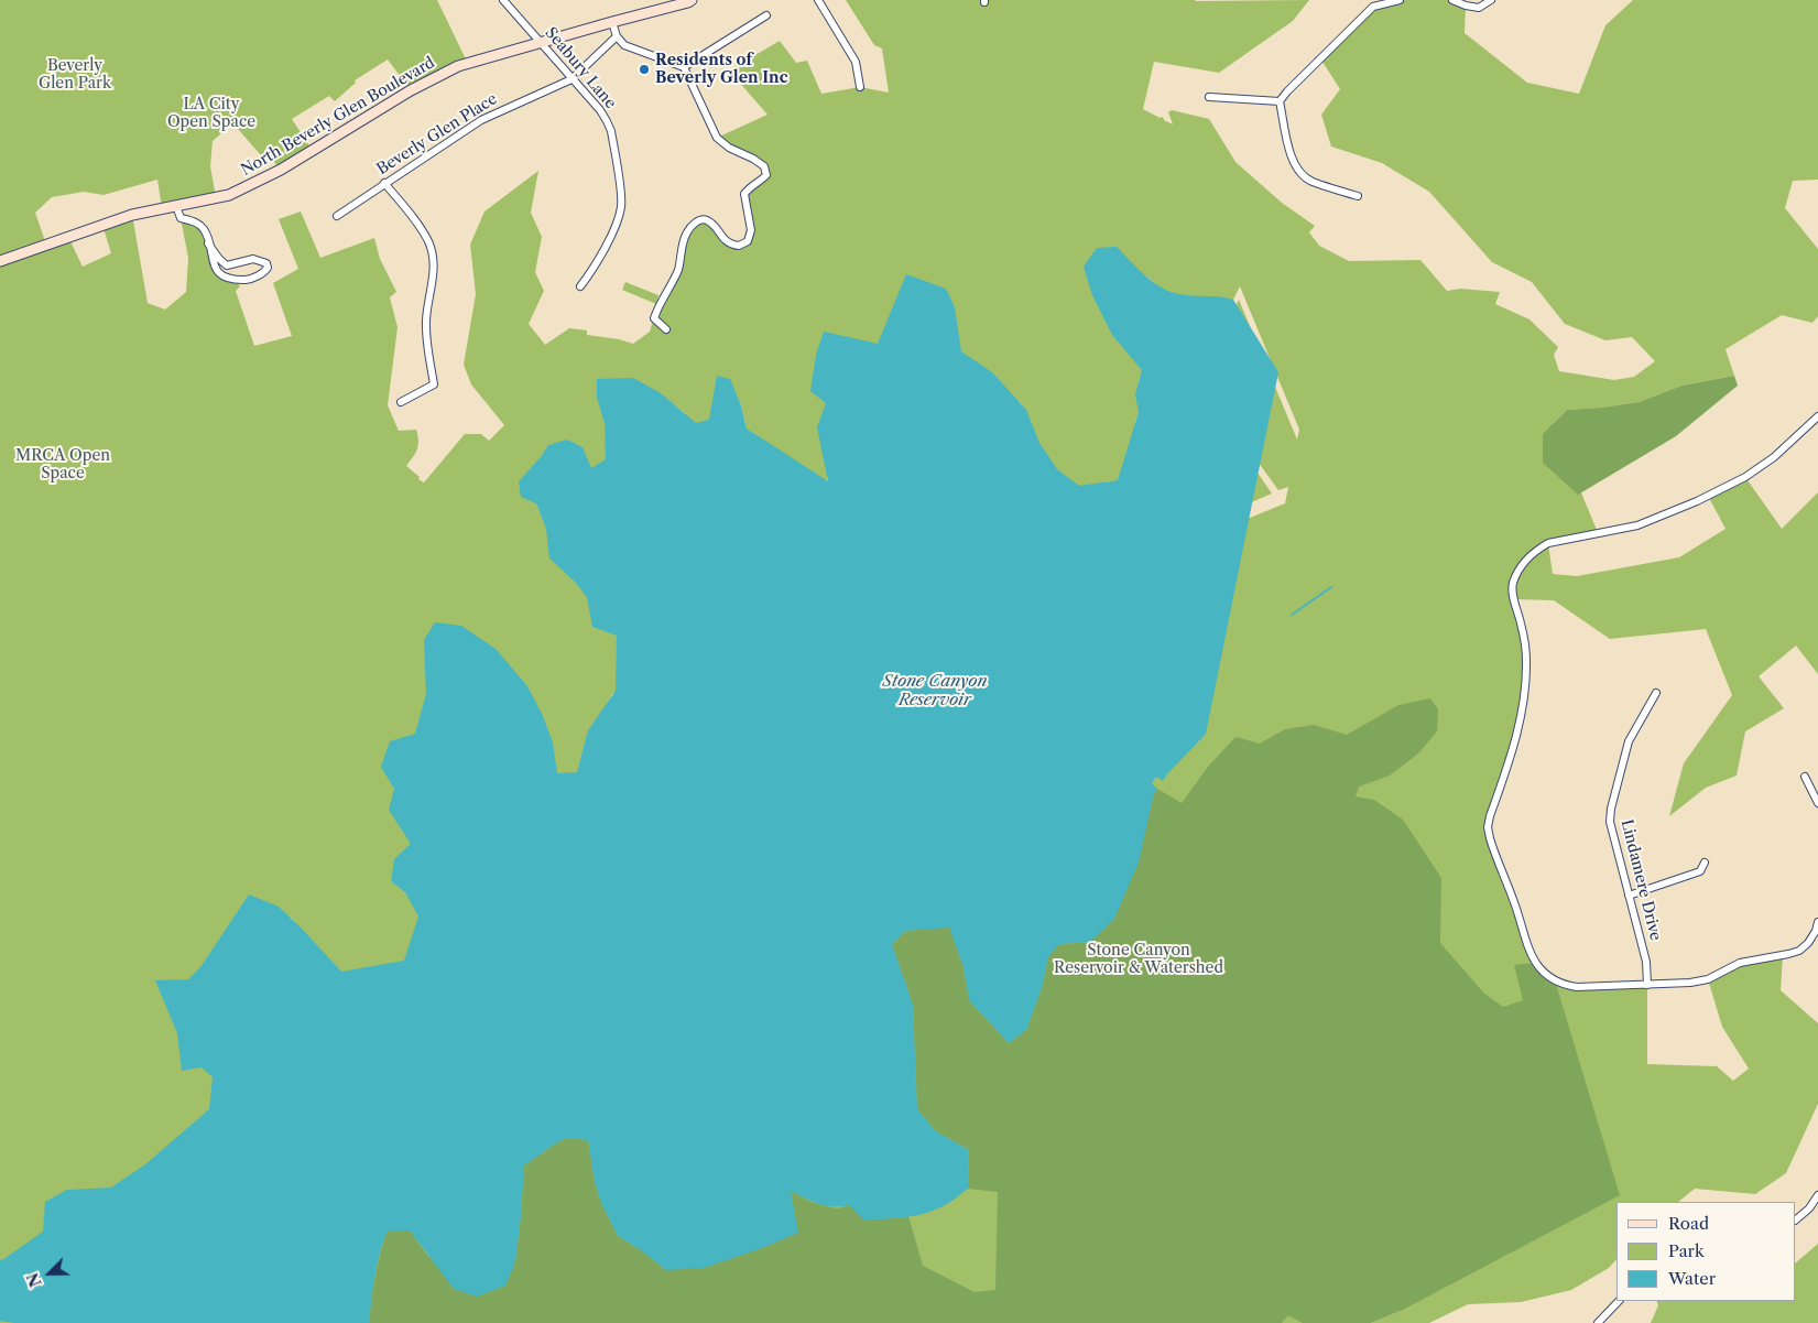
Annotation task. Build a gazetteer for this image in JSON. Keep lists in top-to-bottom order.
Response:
{
  "streets": {
    "main road": ["North Beverly Glen Boulevard"],
    "street": ["Seabury Lane", "Beverly Glen Place", "Lindamere Drive"]
  },
  "crossings": [
    ["Seabury Lane", "North Beverly Glen Boulevard"],
    ["Seabury Lane", "Beverly Glen Place"]
  ],
  "water": ["Stone Canyon Reservoir"],
  "parks": [
    "Beverly Glen Park",
    "LA City Open Space",
    "MRCA Open Space",
    "Stone Canyon Reservoir & Watershed"
  ],
  "places": ["Residents of Beverly Glen Inc"],
  "legend": ["Road", "Park", "Water"],
  "north": "bottom left"
}
